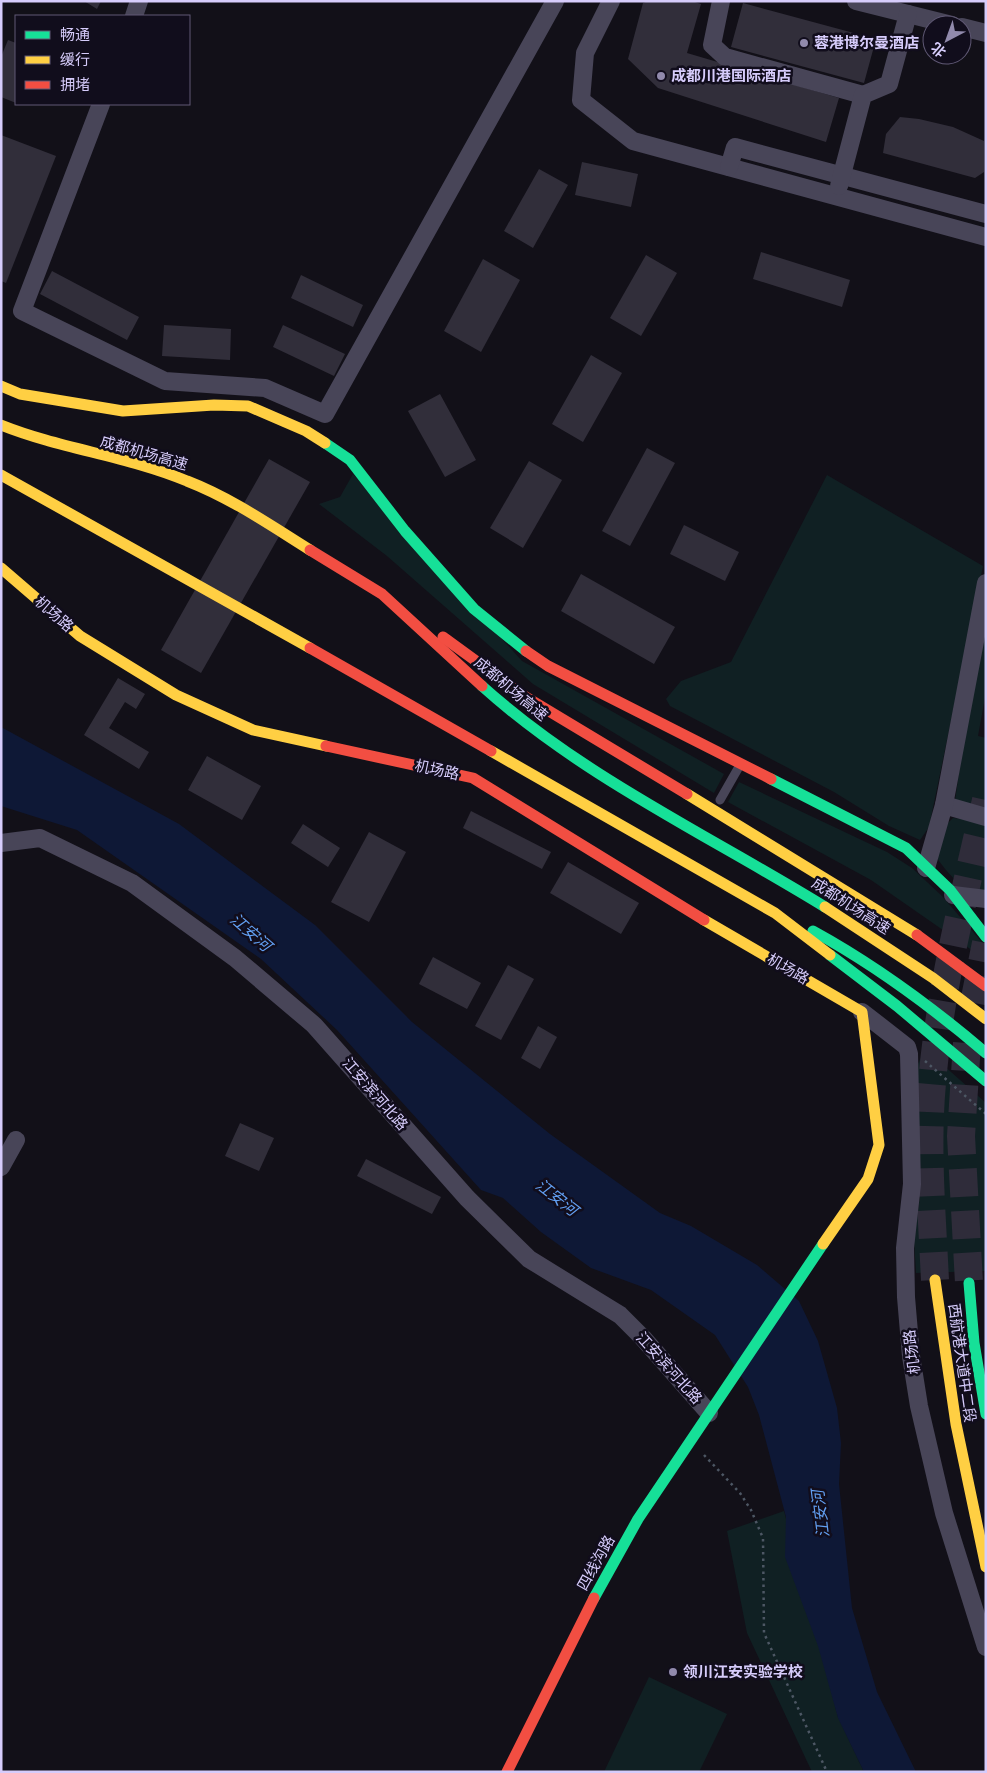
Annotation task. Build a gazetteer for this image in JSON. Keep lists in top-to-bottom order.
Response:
{
  "streets": {
    "main road": [
      "成都机场高速",
      "机场路",
      "西航港大道中二段",
      "四线沟路"
    ],
    "street": ["江安滨河北路"]
  },
  "crossings": [
    ["机场路", "四线沟路"],
    ["江安滨河北路", "四线沟路"]
  ],
  "water": ["江安河"],
  "places": ["蓉港博尔曼酒店", "成都川港国际酒店", "领川江安实验学校"],
  "legend": ["畅通", "缓行", "拥堵"],
  "north": "bottom left"
}
